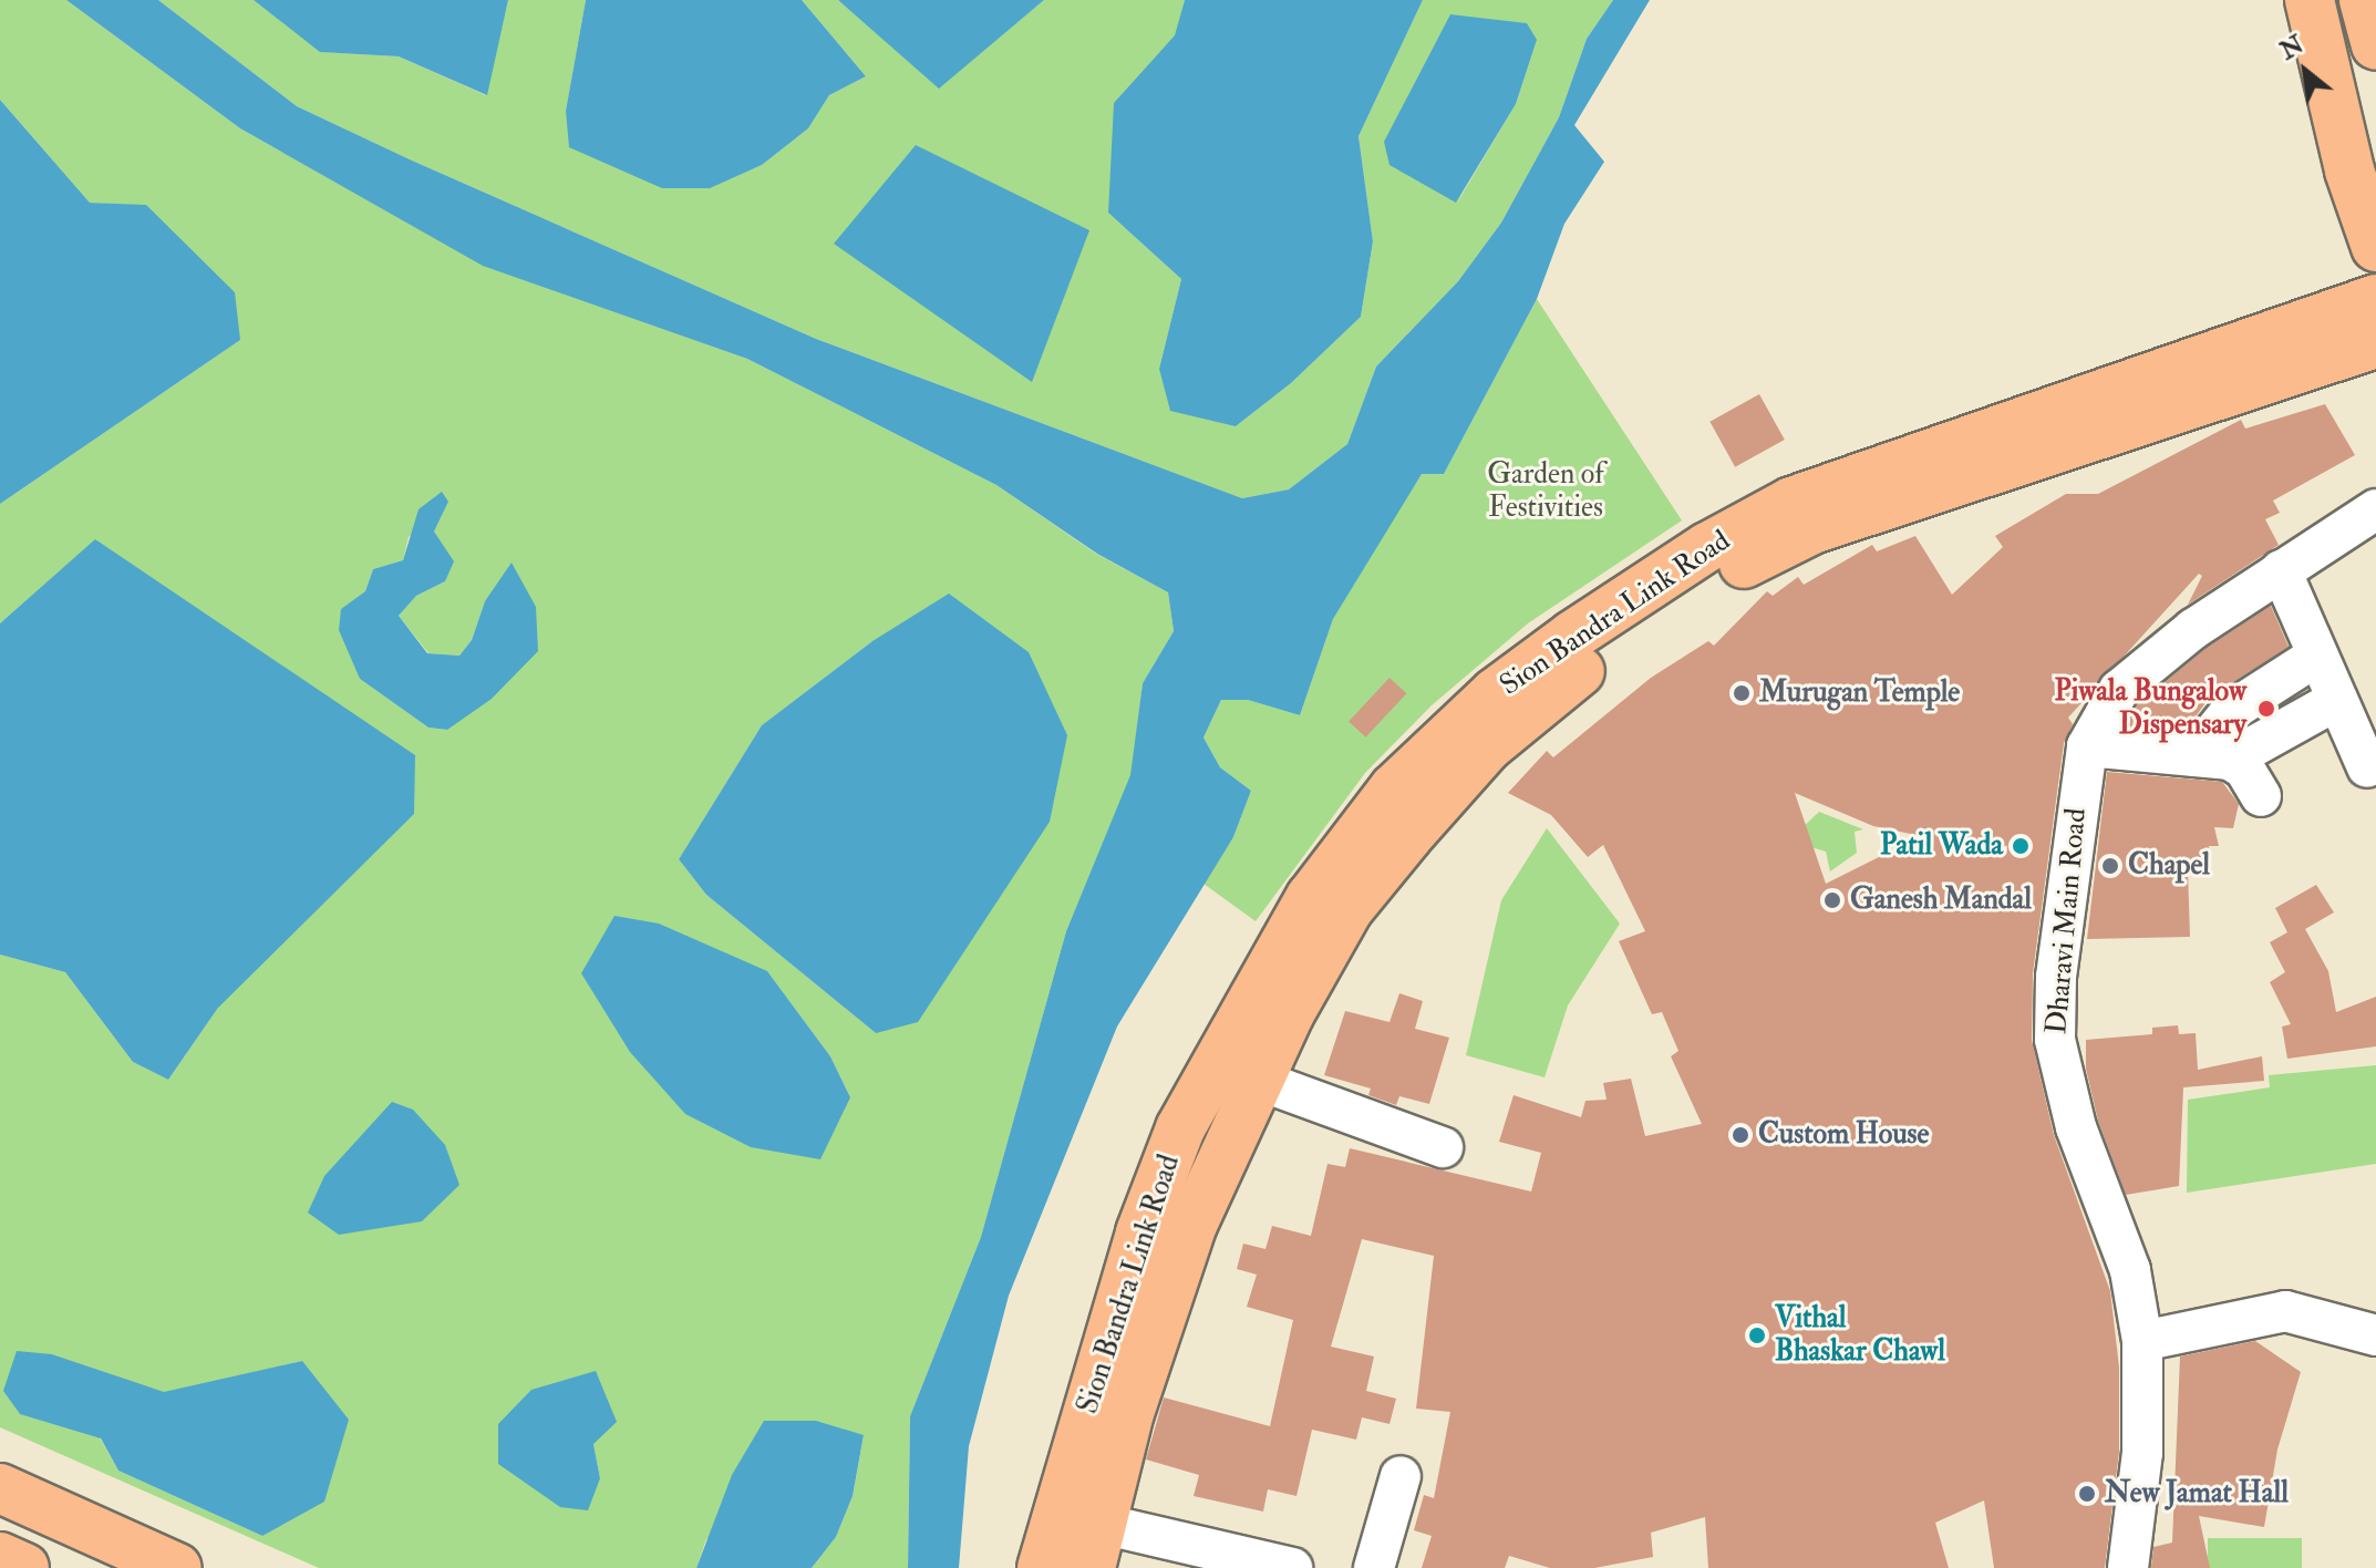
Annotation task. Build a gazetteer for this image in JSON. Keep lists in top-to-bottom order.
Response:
{
  "streets": {
    "main road": ["Sion Bandra Link Road"],
    "street": ["Dharavi Main Road"]
  },
  "parks": ["Garden of Festivities"],
  "places": [
    "Murugan Temple",
    "Piwala Bungalow Dispensary",
    "Patil Wada",
    "Chapel",
    "Ganesh Mandal",
    "Custom House",
    "Vithal Bhaskar Chawl",
    "New Jamat Hall"
  ],
  "north": "top left"
}
